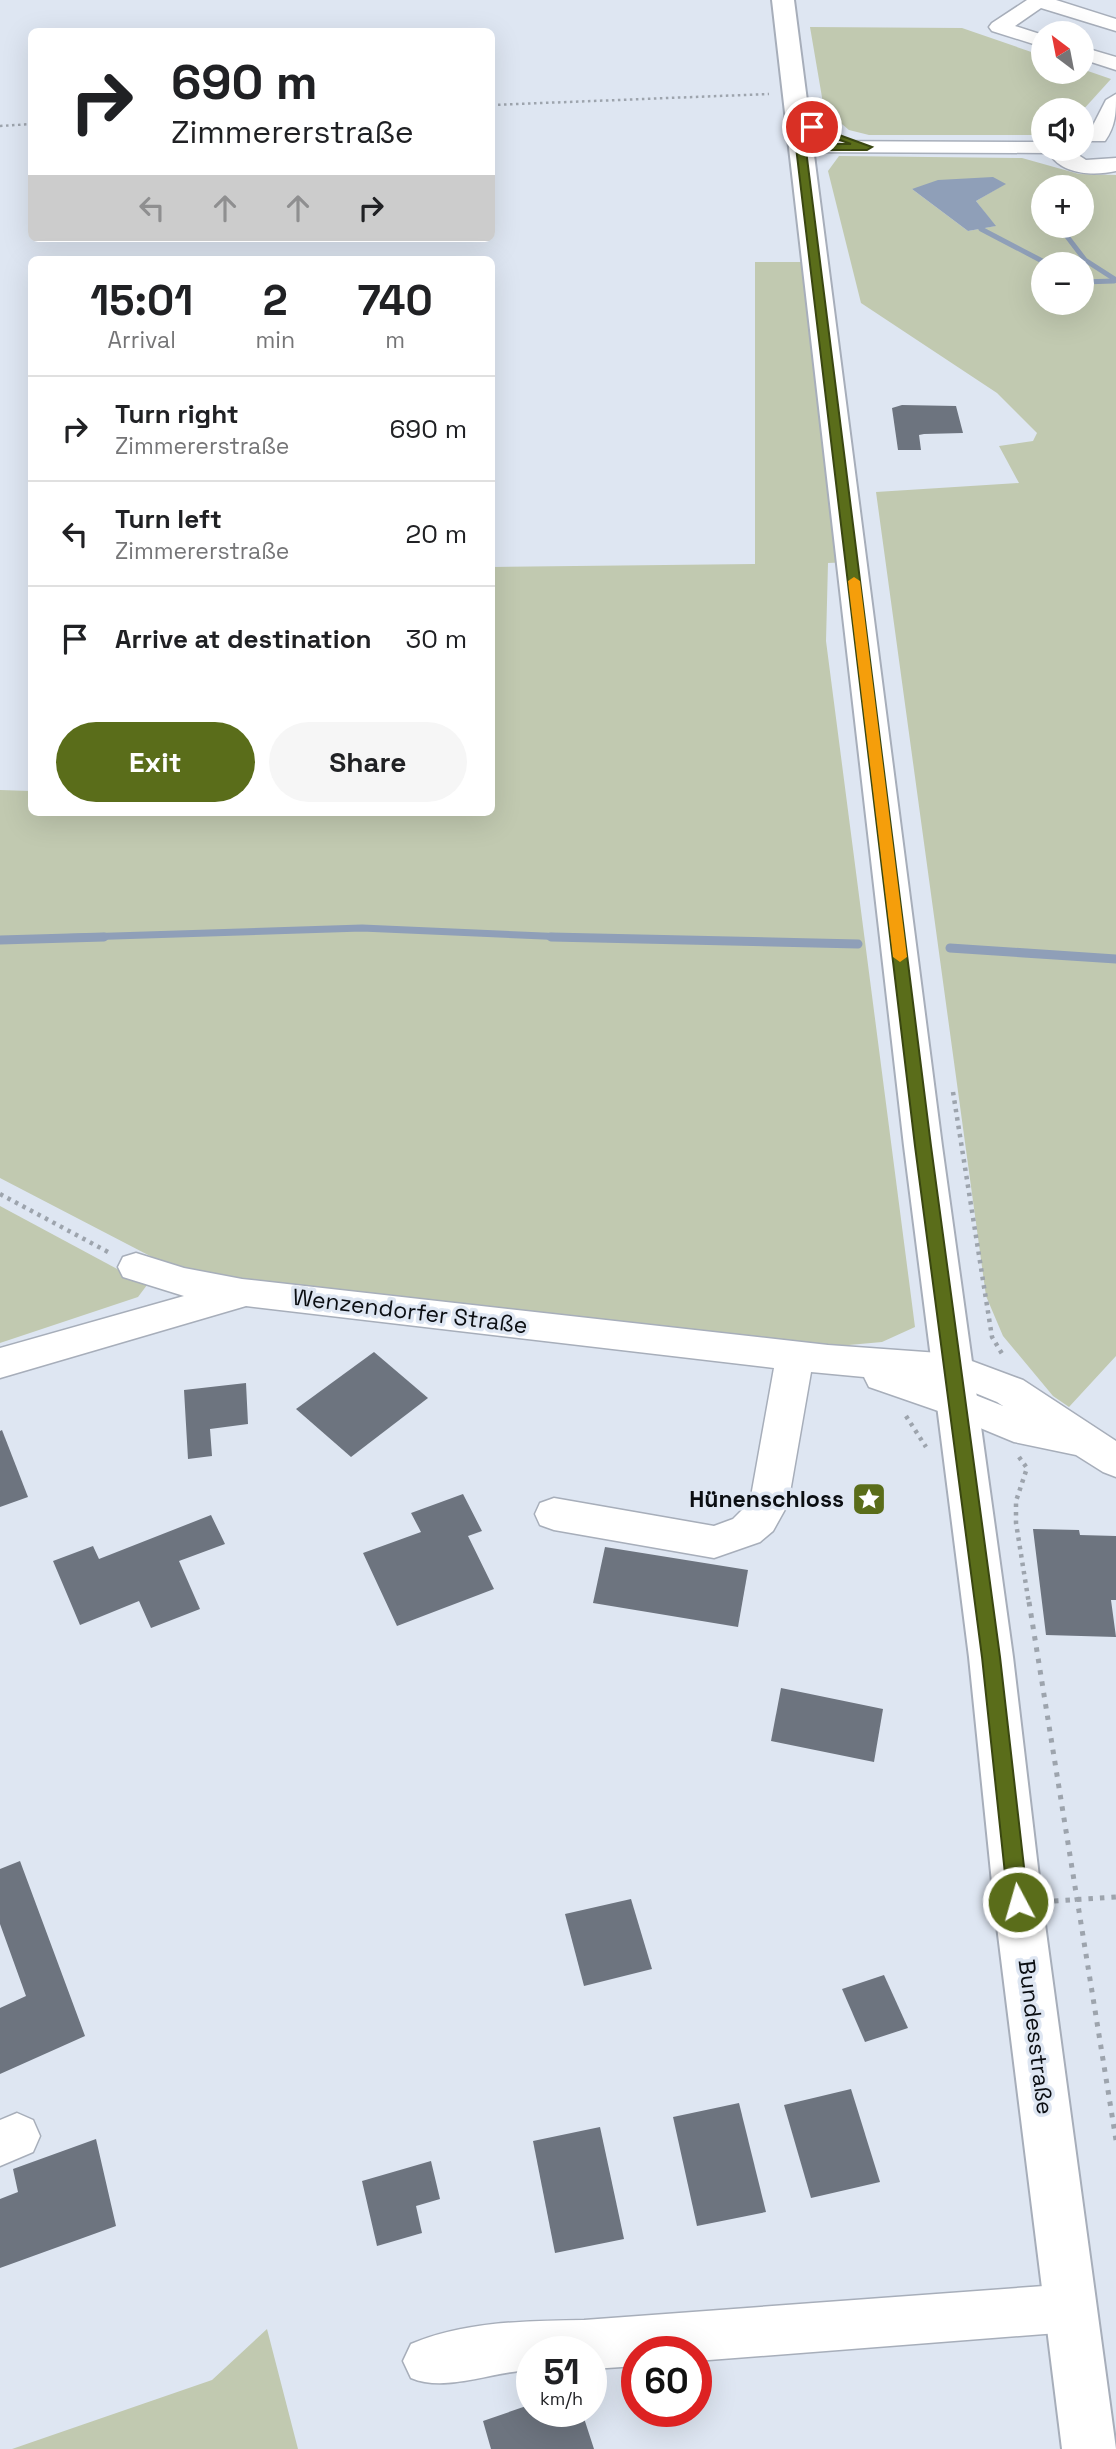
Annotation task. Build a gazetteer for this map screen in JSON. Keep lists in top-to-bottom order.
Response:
{
  "streets": {
    "main road": ["Bundesstraße"],
    "street": ["Wenzendorfer Straße"]
  },
  "crossings": [
    ["Wenzendorfer Straße", "Bundesstraße"]
  ],
  "places": {
    "place": ["Hünenschloss"]
  },
  "north": "top left",
  "page": {
    "map_buttons": ["+", "−"],
    "turn": ["690 m", "Zimmererstraße"],
    "eta": [
      "15:01",
      "Arrival",
      "2",
      "min",
      "740",
      "m"
    ],
    "list": [
      {
        "name": "Turn right",
        "note": "Zimmererstraße",
        "value": "690 m"
      },
      {
        "name": "Turn left",
        "note": "Zimmererstraße",
        "value": "20 m"
      },
      {
        "name": "Arrive at destination",
        "value": "30 m"
      }
    ],
    "buttons": ["Exit", "Share"],
    "speed": "51 km/h",
    "limit": "60"
  }
}
